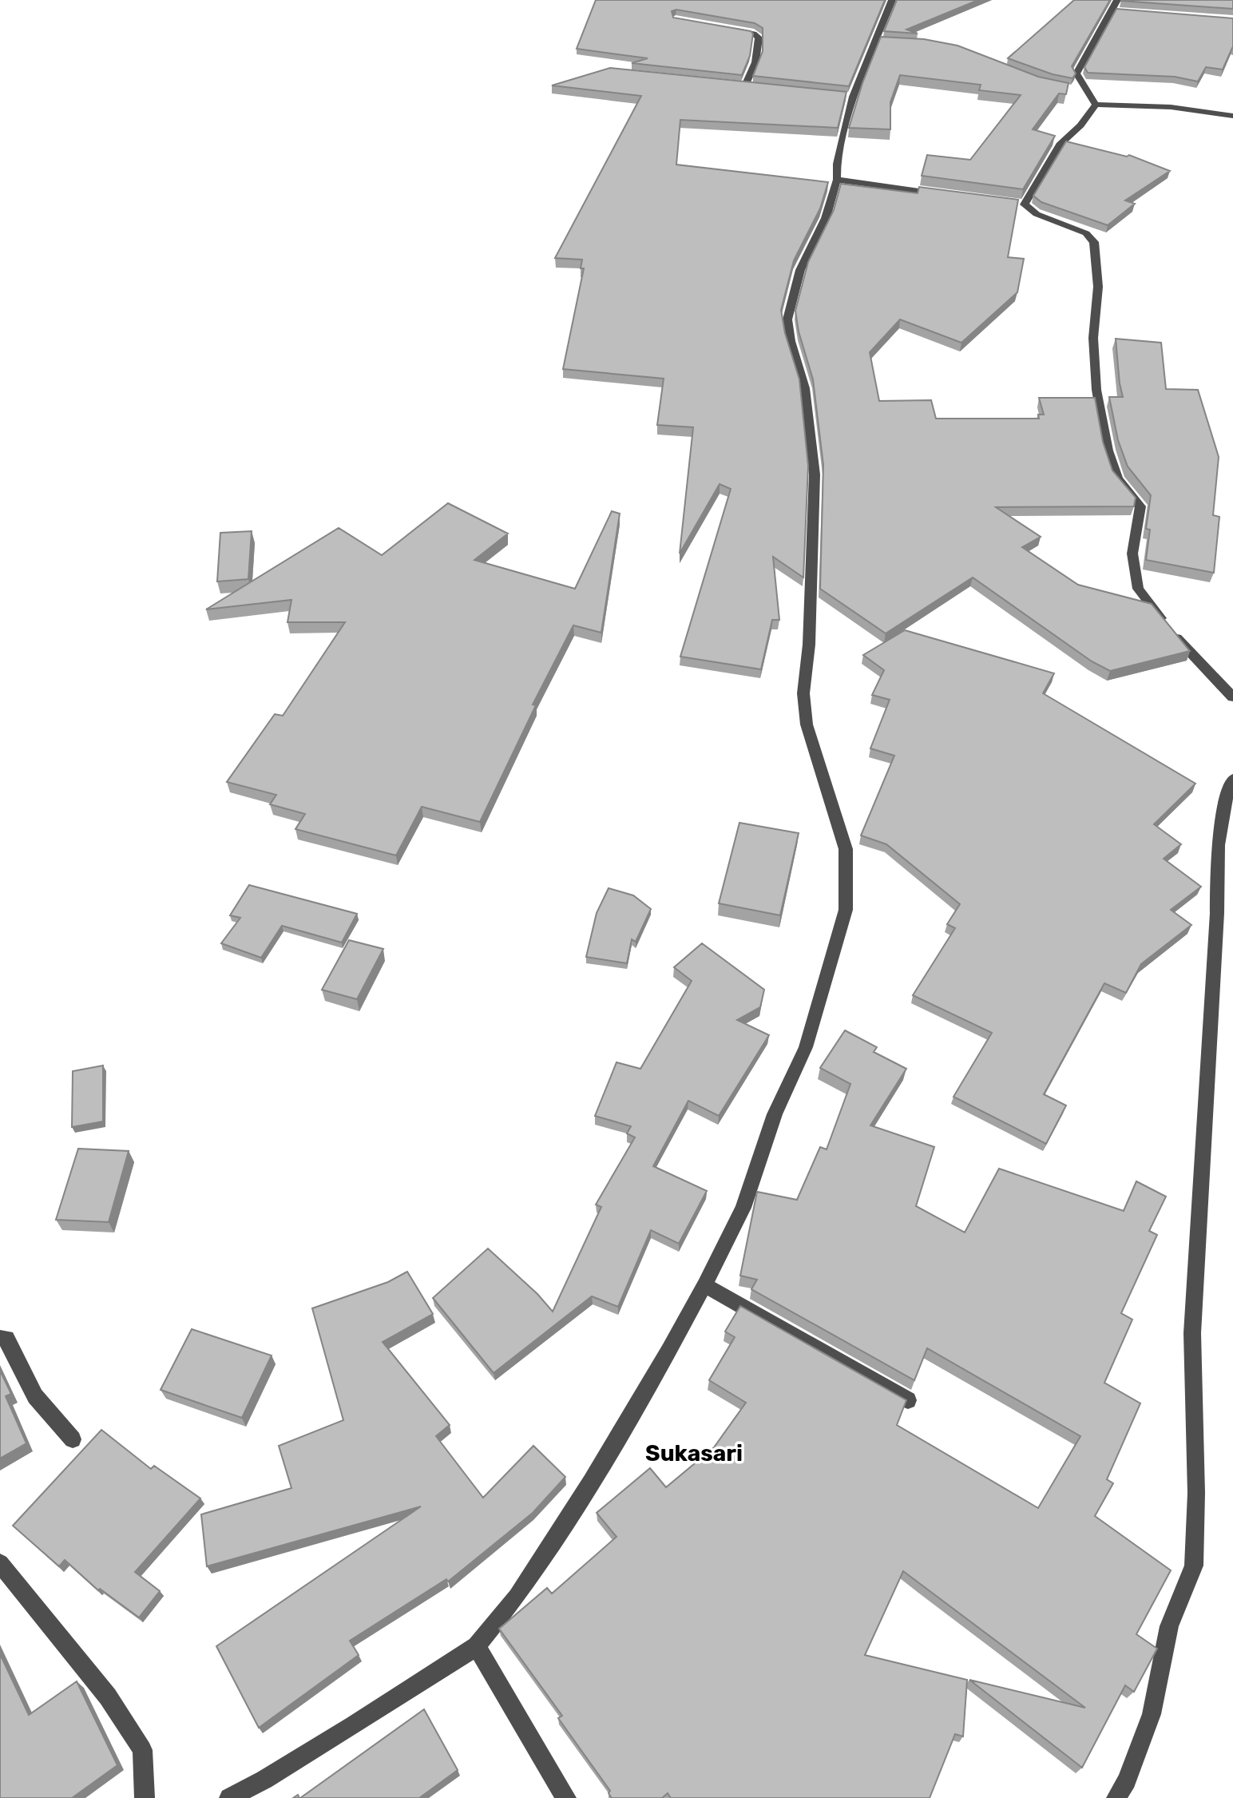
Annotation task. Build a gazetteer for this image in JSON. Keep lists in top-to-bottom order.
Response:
{
  "districts": ["Sukasari"]
}
